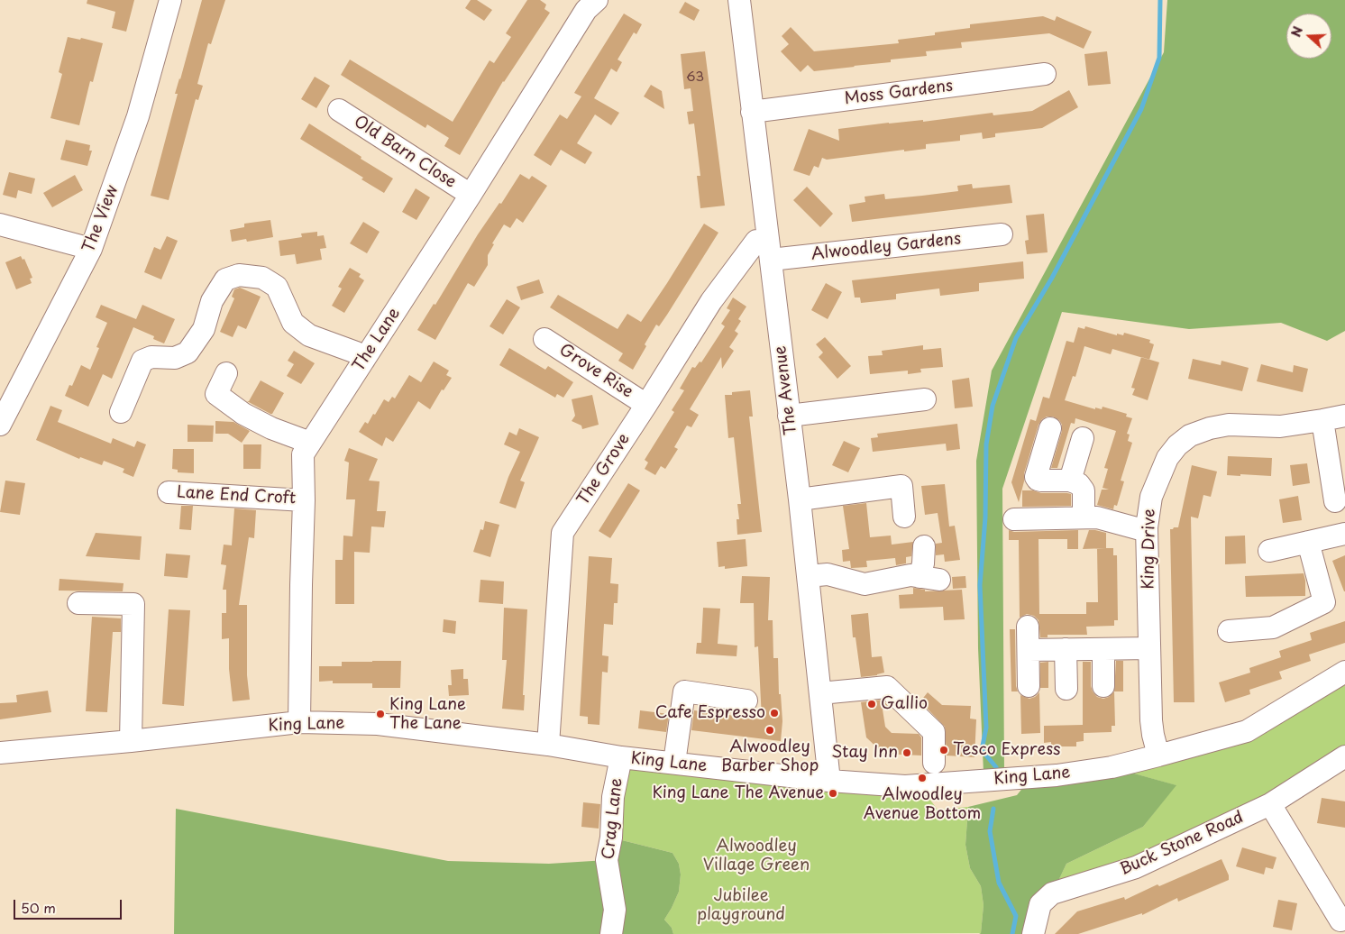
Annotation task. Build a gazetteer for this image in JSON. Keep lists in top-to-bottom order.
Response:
{
  "streets": {
    "street": [
      "Moss Gardens",
      "Old Barn Close",
      "The View",
      "Alwoodley Gardens",
      "The Lane",
      "Grove Rise",
      "The Avenue",
      "The Grove",
      "Lane End Croft",
      "King Drive",
      "King Lane",
      "Crag Lane",
      "Buck Stone Road"
    ]
  },
  "crossings": [
    ["Moss Gardens", "The Avenue"],
    ["Old Barn Close", "The Lane"],
    ["Alwoodley Gardens", "The Avenue"],
    ["The Lane", "Lane End Croft"],
    ["The Lane", "King Lane"],
    ["Grove Rise", "The Grove"],
    ["The Avenue", "The Grove"],
    ["The Avenue", "King Lane"],
    ["The Grove", "King Lane"],
    ["King Drive", "King Lane"],
    ["King Lane", "Crag Lane"]
  ],
  "parks": ["Alwoodley Village Green", "Jubilee playground"],
  "places": [
    "Gallio",
    "Cafe Espresso",
    "King Lane The Lane",
    "Alwoodley Barber Shop",
    "Tesco Express",
    "Stay Inn",
    "Alwoodley Avenue Bottom",
    "King Lane The Avenue"
  ],
  "house_numbers": ["63"],
  "scale_bar": "50 m",
  "north": "left"
}
